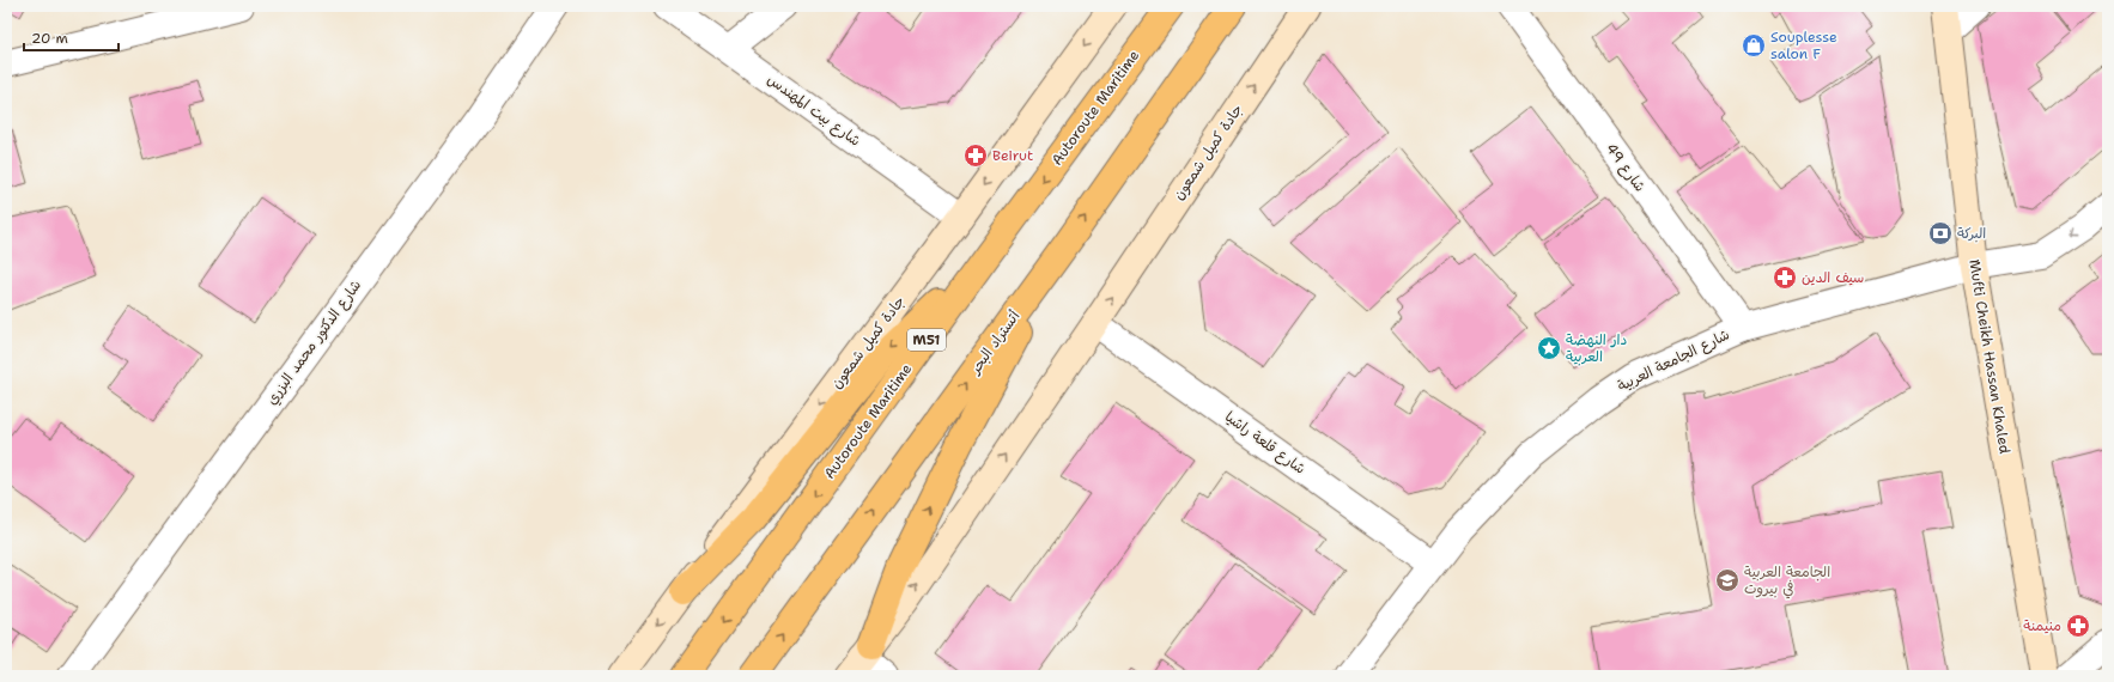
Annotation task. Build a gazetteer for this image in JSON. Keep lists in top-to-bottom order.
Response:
{
  "streets": {
    "highway": ["Autoroute Maritime", "M51", "أتستراد البحر"],
    "main road": ["جادة كميل شمعون", "Mufti Cheikh Hassan Khaled"],
    "street": [
      "شارع بيت المهندس",
      "شارع 49",
      "شارع الدكتور محمد البزري",
      "شارع الجامعة العربية",
      "شارع قلعة راشيا"
    ]
  },
  "crossings": [
    ["شارع بيت المهندس", "جادة كميل شمعون"],
    ["جادة كميل شمعون", "شارع قلعة راشيا"],
    ["شارع 49", "شارع الجامعة العربية"],
    ["Mufti Cheikh Hassan Khaled", "شارع الجامعة العربية"],
    ["شارع الجامعة العربية", "شارع قلعة راشيا"]
  ],
  "places": {
    "shop": ["Souplesse salon F"],
    "pharmacy": ["Beirut", "سيف الدين", "منيمنة"],
    "bank": ["البركة"],
    "place": ["دار النهضة العربية"],
    "school or university": ["الجامعة العربية في بيروت"]
  },
  "scale_bar": "20 m"
}
